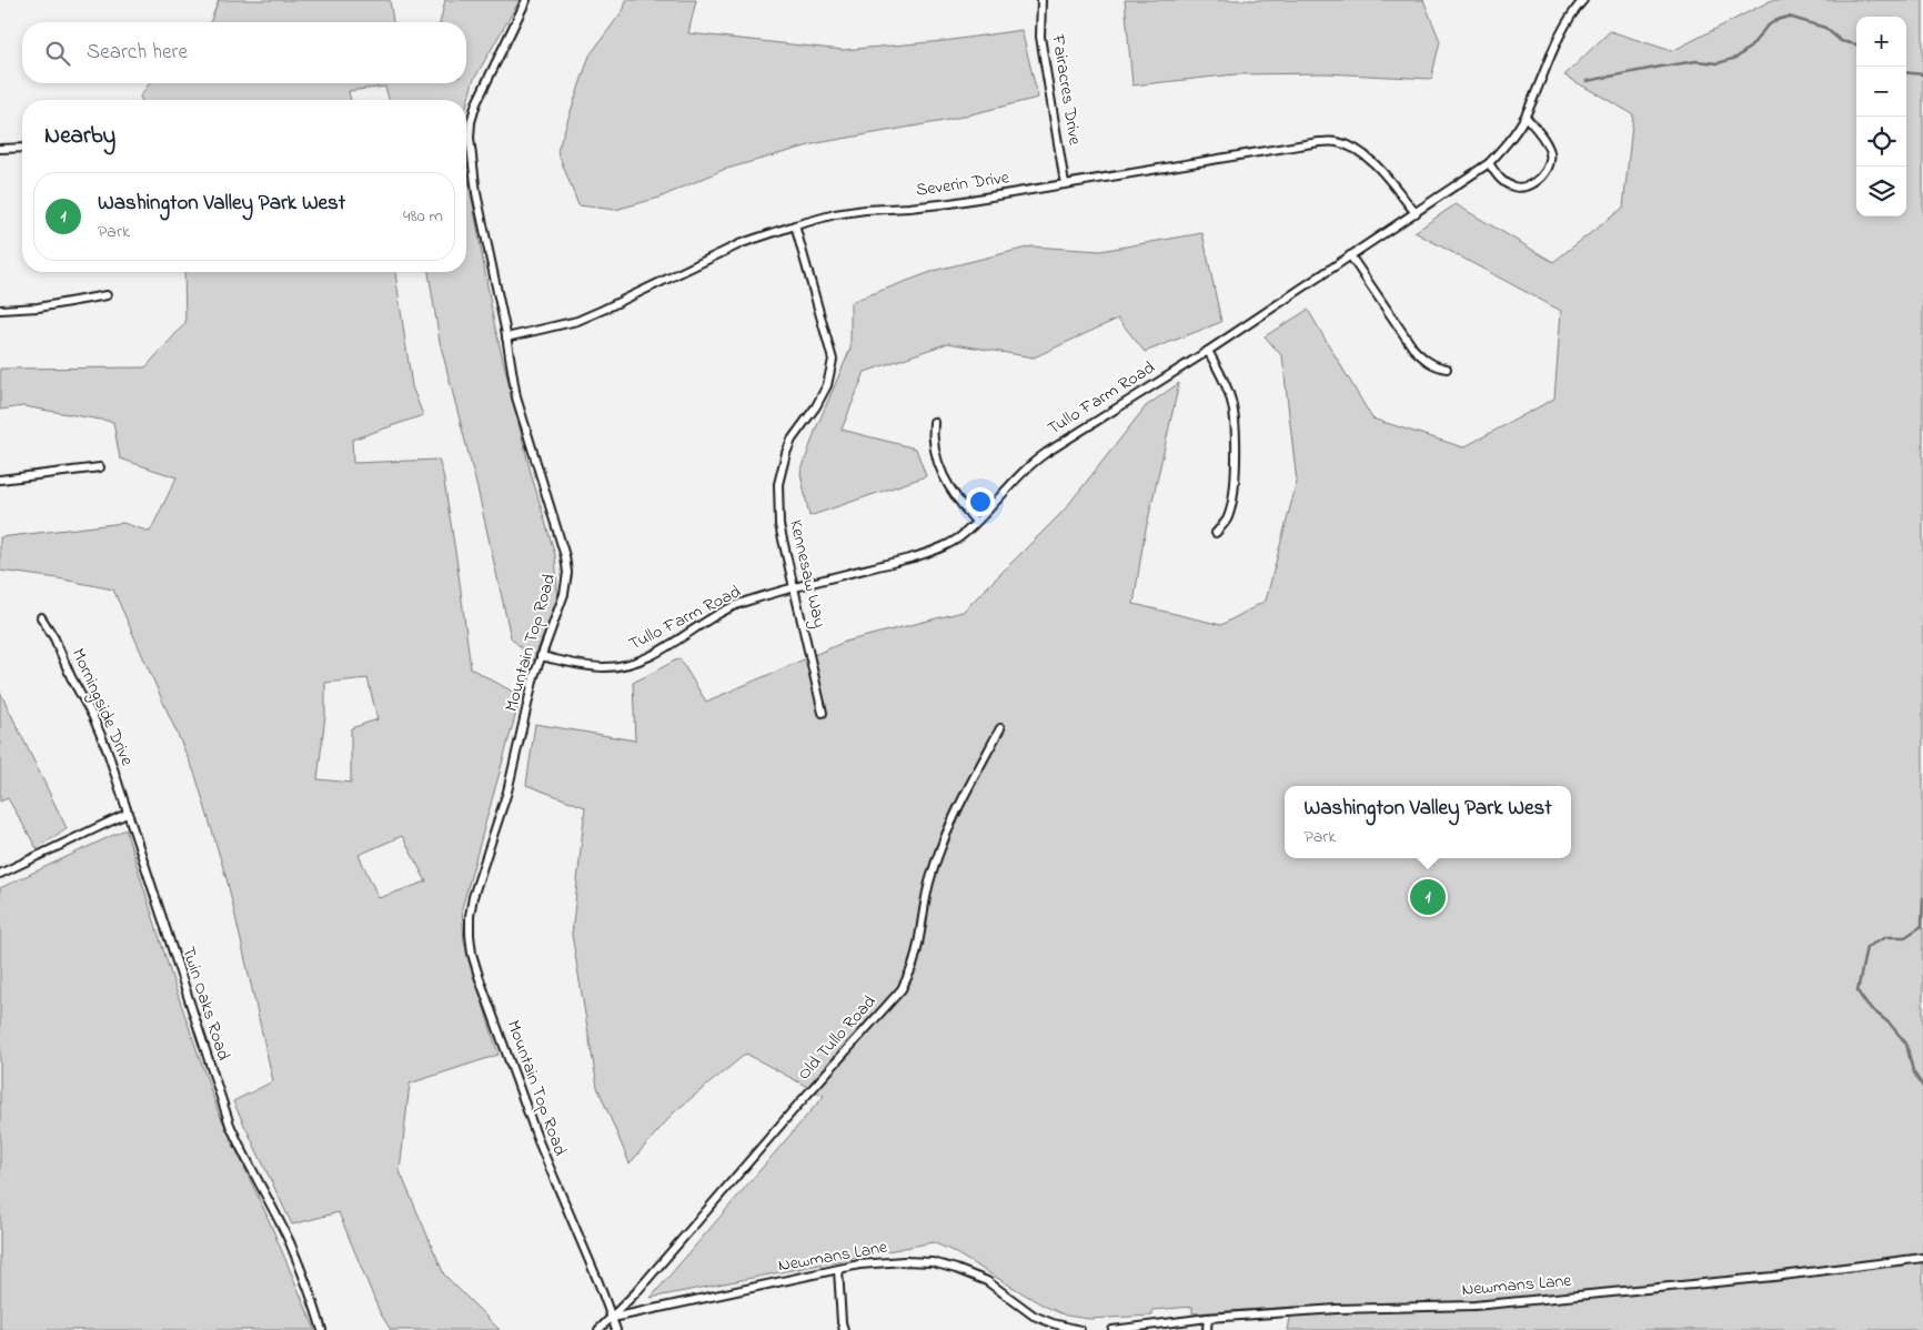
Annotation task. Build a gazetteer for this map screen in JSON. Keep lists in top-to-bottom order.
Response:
{
  "streets": {
    "street": [
      "Fairacres Drive",
      "Severin Drive",
      "Tullo Farm Road",
      "Kennesaw Way",
      "Mountain Top Road",
      "Morningside Drive",
      "Twin Oaks Road",
      "Old Tullo Road",
      "Newmans Lane"
    ]
  },
  "crossings": [
    ["Fairacres Drive", "Severin Drive"],
    ["Severin Drive", "Tullo Farm Road"],
    ["Severin Drive", "Kennesaw Way"],
    ["Severin Drive", "Mountain Top Road"],
    ["Tullo Farm Road", "Kennesaw Way"],
    ["Tullo Farm Road", "Mountain Top Road"],
    ["Mountain Top Road", "Old Tullo Road"],
    ["Mountain Top Road", "Newmans Lane"],
    ["Morningside Drive", "Twin Oaks Road"],
    ["Old Tullo Road", "Newmans Lane"]
  ],
  "page": {
    "map_buttons": ["+", "−"],
    "search": "Search here",
    "heading": "Nearby",
    "list": [
      {
        "mark": "1",
        "name": "Washington Valley Park West",
        "note": "Park",
        "value": "480 m"
      }
    ],
    "popup": ["Washington Valley Park West", "Park"],
    "pins": "1"
  }
}
